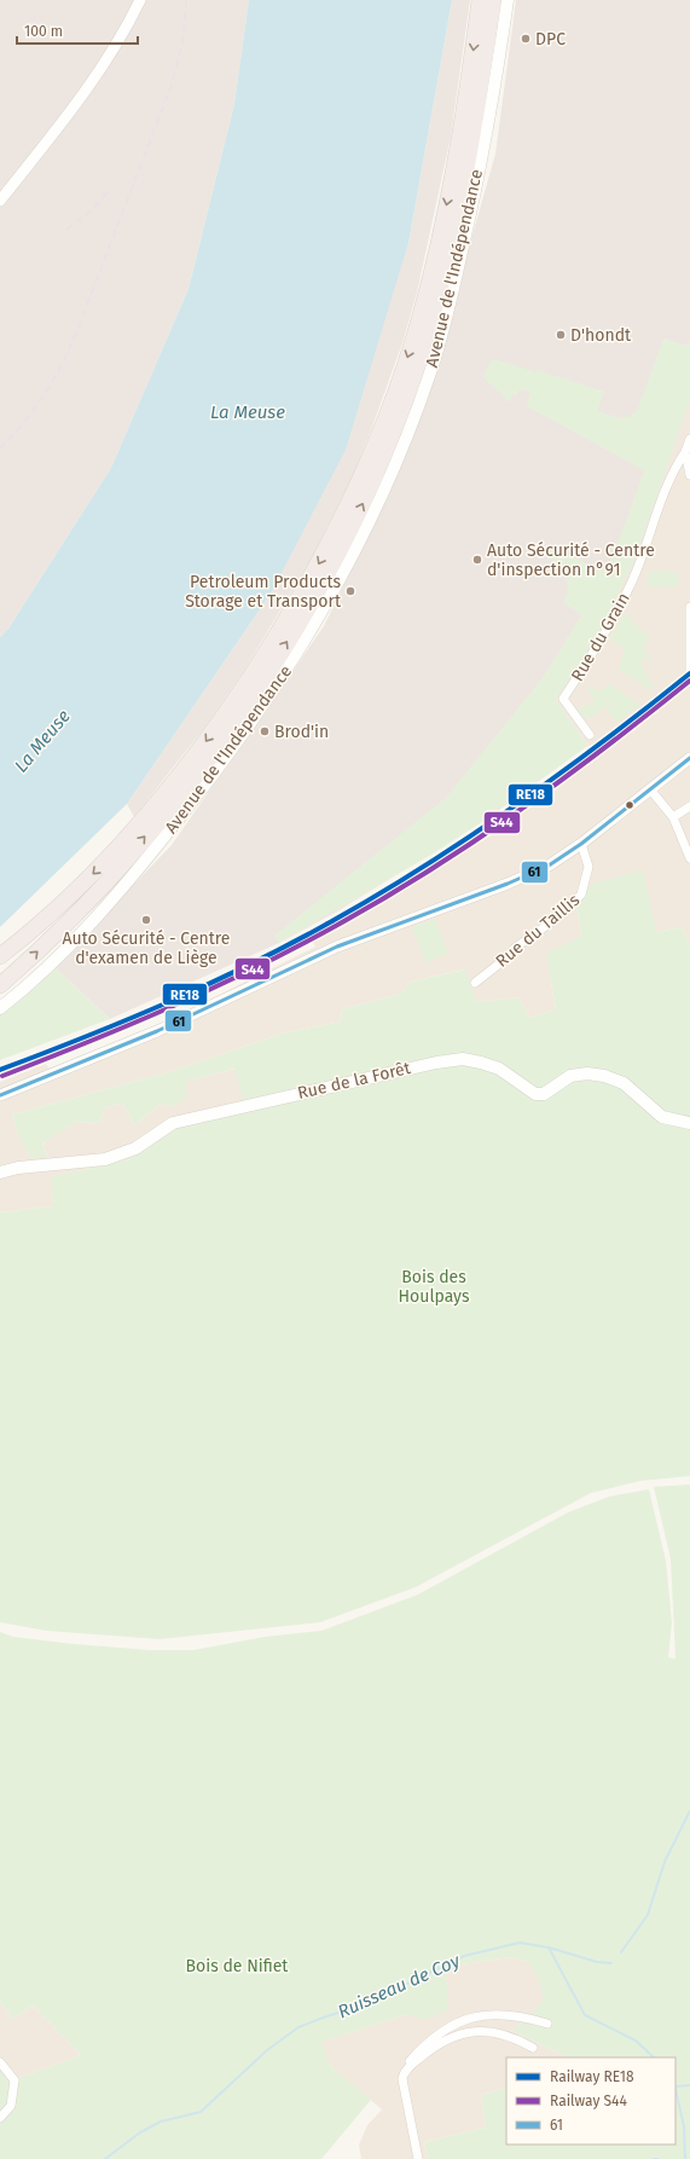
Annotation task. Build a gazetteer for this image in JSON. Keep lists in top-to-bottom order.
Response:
{
  "streets": {
    "main road": ["Avenue de l'Indépendance", "Rue de la Forêt"],
    "street": ["Rue du Grain", "Rue du Taillis"]
  },
  "water": ["La Meuse", "Ruisseau de Coy"],
  "parks": ["Bois des Houlpays", "Bois de Nifiet"],
  "places": [
    "DPC",
    "D'hondt",
    "Auto Sécurité - Centre d'inspection n°91",
    "Petroleum Products Storage et Transport",
    "Brod'in",
    "Auto Sécurité - Centre d'examen de Liège"
  ],
  "lines": ["rail line RE18", "rail line S44", "transit line 61"],
  "legend": ["Railway RE18", "Railway S44", "61"],
  "scale_bar": "100 m"
}
